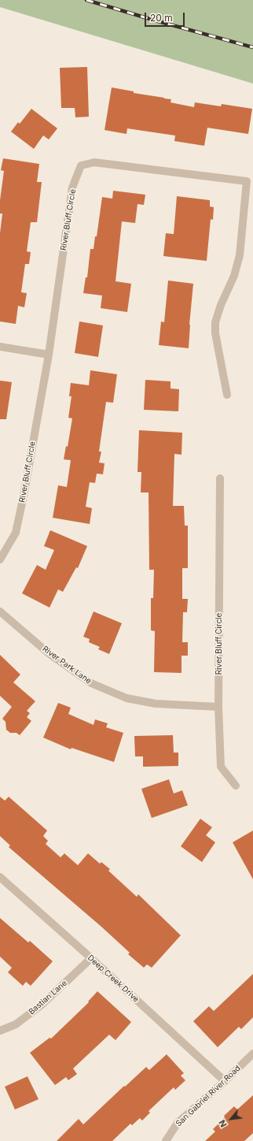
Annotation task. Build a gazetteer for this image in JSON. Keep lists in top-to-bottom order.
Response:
{
  "streets": {
    "street": [
      "River Bluff Circle",
      "River Park Lane",
      "Deep Creek Drive",
      "Bastian Lane",
      "San Gabriel River Road"
    ]
  },
  "crossings": [
    ["River Bluff Circle", "River Park Lane"],
    ["Deep Creek Drive", "Bastian Lane"],
    ["Deep Creek Drive", "San Gabriel River Road"]
  ],
  "scale_bar": "20 m",
  "north": "bottom left"
}
